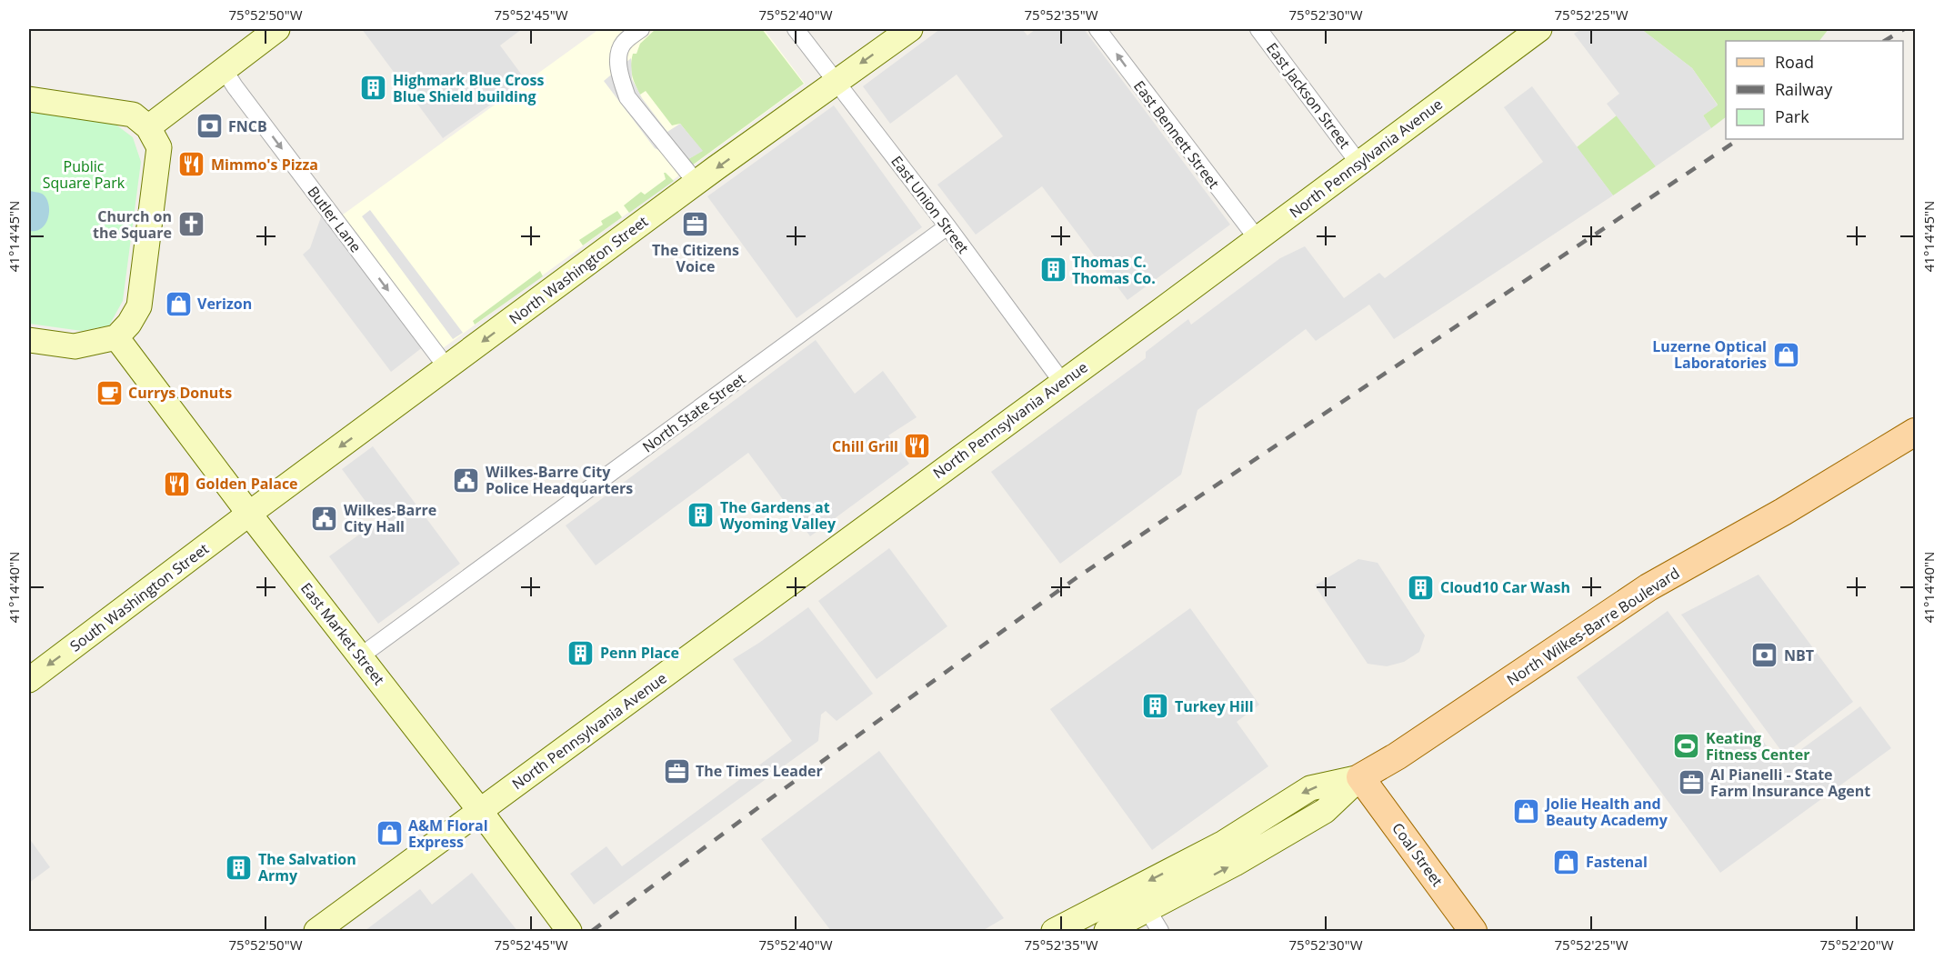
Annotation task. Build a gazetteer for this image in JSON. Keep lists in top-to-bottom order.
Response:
{
  "streets": {
    "main road": [
      "North Pennsylvania Avenue",
      "North Washington Street",
      "South Washington Street",
      "North Wilkes-Barre Boulevard",
      "East Market Street",
      "Coal Street"
    ],
    "street": [
      "East Jackson Street",
      "East Bennett Street",
      "East Union Street",
      "Butler Lane",
      "North State Street"
    ]
  },
  "crossings": [
    ["East Jackson Street", "North Pennsylvania Avenue"],
    ["East Bennett Street", "North Pennsylvania Avenue"],
    ["North Pennsylvania Avenue", "East Union Street"],
    ["North Pennsylvania Avenue", "East Market Street"],
    ["East Union Street", "North Washington Street"],
    ["East Union Street", "North State Street"],
    ["Butler Lane", "North Washington Street"],
    ["North Washington Street", "South Washington Street"],
    ["North Washington Street", "East Market Street"],
    ["North State Street", "East Market Street"],
    ["South Washington Street", "East Market Street"],
    ["North Wilkes-Barre Boulevard", "Coal Street"]
  ],
  "one_way": [
    "East Bennett Street",
    "Butler Lane",
    "North Washington Street",
    "South Washington Street"
  ],
  "parks": ["Public Square Park"],
  "places": {
    "building": [
      "Highmark Blue Cross Blue Shield building",
      "Thomas C. Thomas Co.",
      "The Gardens at Wyoming Valley",
      "Cloud10 Car Wash",
      "Penn Place",
      "Turkey Hill",
      "The Salvation Army"
    ],
    "bank": ["FNCB", "NBT"],
    "restaurant": ["Mimmo's Pizza", "Chill Grill", "Golden Palace"],
    "church": ["Church on the Square"],
    "office": ["The Citizens Voice", "The Times Leader", "Al Pianelli - State Farm Insurance Agent"],
    "shop": [
      "Verizon",
      "Luzerne Optical Laboratories",
      "Jolie Health and Beauty Academy",
      "A&M Floral Express",
      "Fastenal"
    ],
    "cafe": ["Currys Donuts"],
    "public building": ["Wilkes-Barre City Police Headquarters", "Wilkes-Barre City Hall"],
    "sports": ["Keating Fitness Center"]
  },
  "legend": ["Road", "Railway", "Park"],
  "coordinates": [
    "75°52'50\"W",
    "75°52'45\"W",
    "75°52'40\"W",
    "75°52'35\"W",
    "75°52'30\"W",
    "75°52'25\"W",
    "41°14'45\"N",
    "41°14'40\"N",
    "75°52'20\"W"
  ]
}
